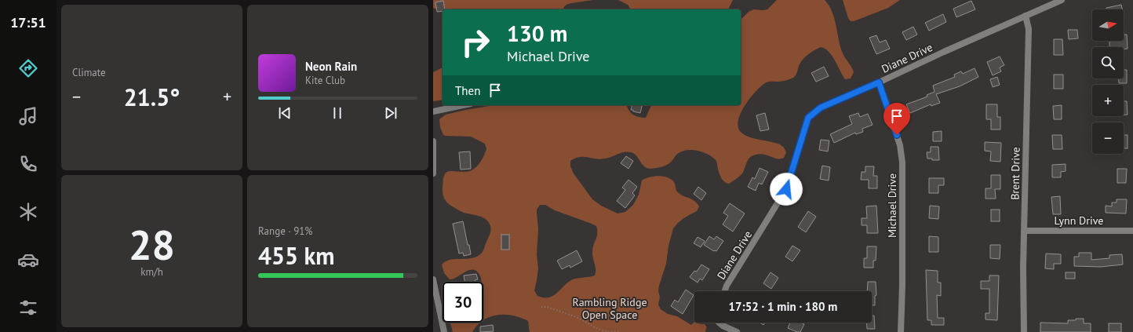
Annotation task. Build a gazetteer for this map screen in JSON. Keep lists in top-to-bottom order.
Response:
{
  "streets": {
    "street": [
      "Diane Drive",
      "Brent Drive",
      "Michael Drive",
      "Lynn Drive"
    ]
  },
  "crossings": [
    ["Diane Drive", "Brent Drive"],
    ["Diane Drive", "Michael Drive"],
    ["Brent Drive", "Lynn Drive"]
  ],
  "parks": ["Rambling Ridge Open Space"],
  "north": "right",
  "page": {
    "tabs": "17:51",
    "tile": [
      "Climate",
      ["28", "km/h"],
      ["Range · 91%", "455 km"]
    ],
    "map_buttons": ["+", "−"],
    "turn": ["130 m", "Michael Drive"],
    "song": ["Neon Rain", "Kite Club"],
    "then": "Then",
    "heat": ["−", "21.5°", "+"],
    "limit": "30",
    "trip": "17:52 · 1 min · 180 m"
  }
}
